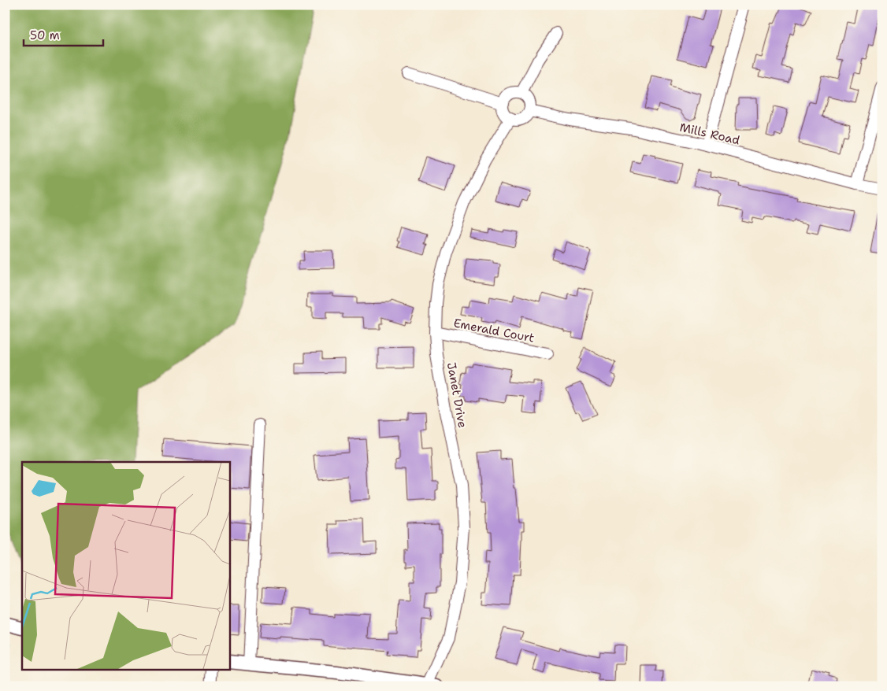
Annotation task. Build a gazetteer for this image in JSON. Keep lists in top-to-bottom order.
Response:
{
  "streets": {
    "street": ["Mills Road", "Emerald Court", "Janet Drive"]
  },
  "crossings": [
    ["Mills Road", "Janet Drive"],
    ["Emerald Court", "Janet Drive"]
  ],
  "scale_bar": "50 m"
}
